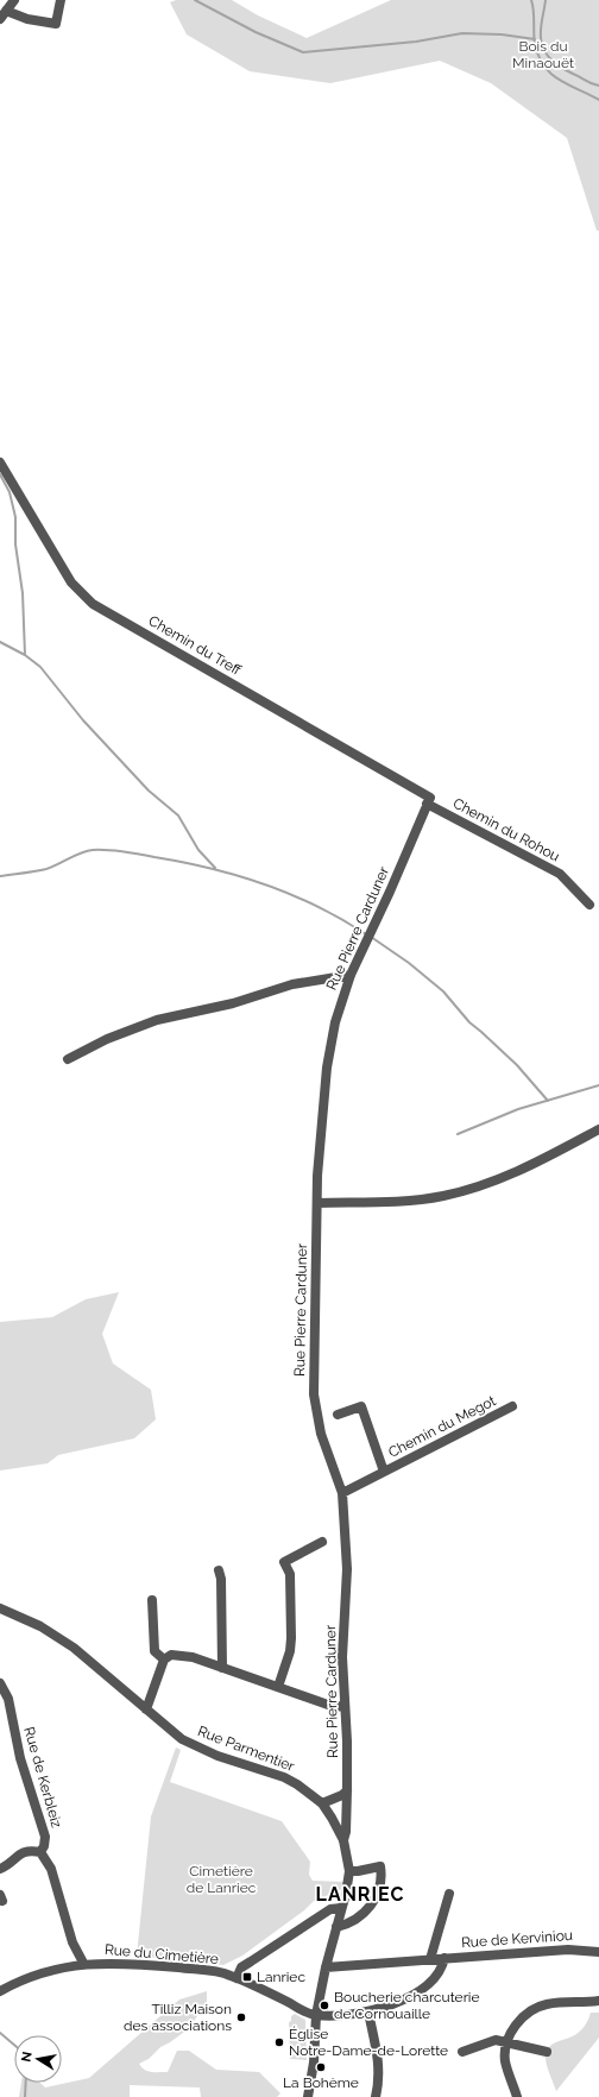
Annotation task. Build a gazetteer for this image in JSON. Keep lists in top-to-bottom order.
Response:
{
  "streets": {
    "street": [
      "Chemin du Treff",
      "Chemin du Rohou",
      "Rue Pierre Carduner",
      "Chemin du Megot",
      "Rue Parmentier",
      "Rue de Kerbleiz",
      "Rue de Kerviniou",
      "Rue du Cimetière"
    ]
  },
  "crossings": [
    ["Chemin du Treff", "Chemin du Rohou"],
    ["Chemin du Treff", "Rue Pierre Carduner"],
    ["Chemin du Rohou", "Rue Pierre Carduner"],
    ["Rue Pierre Carduner", "Chemin du Megot"],
    ["Rue Pierre Carduner", "Rue Parmentier"],
    ["Rue Parmentier", "Rue de Kerviniou"],
    ["Rue Parmentier", "Rue du Cimetière"],
    ["Rue de Kerviniou", "Rue du Cimetière"]
  ],
  "districts": ["LANRIEC"],
  "parks": ["Bois du Minaouët", "Cimetière de Lanriec"],
  "places": {
    "transit": ["Lanriec"],
    "other": [
      "Boucherie charcuterie de Cornouaille",
      "Tilliz Maison des associations",
      "Église Notre-Dame-de-Lorette",
      "La Bohème"
    ]
  },
  "north": "left"
}
